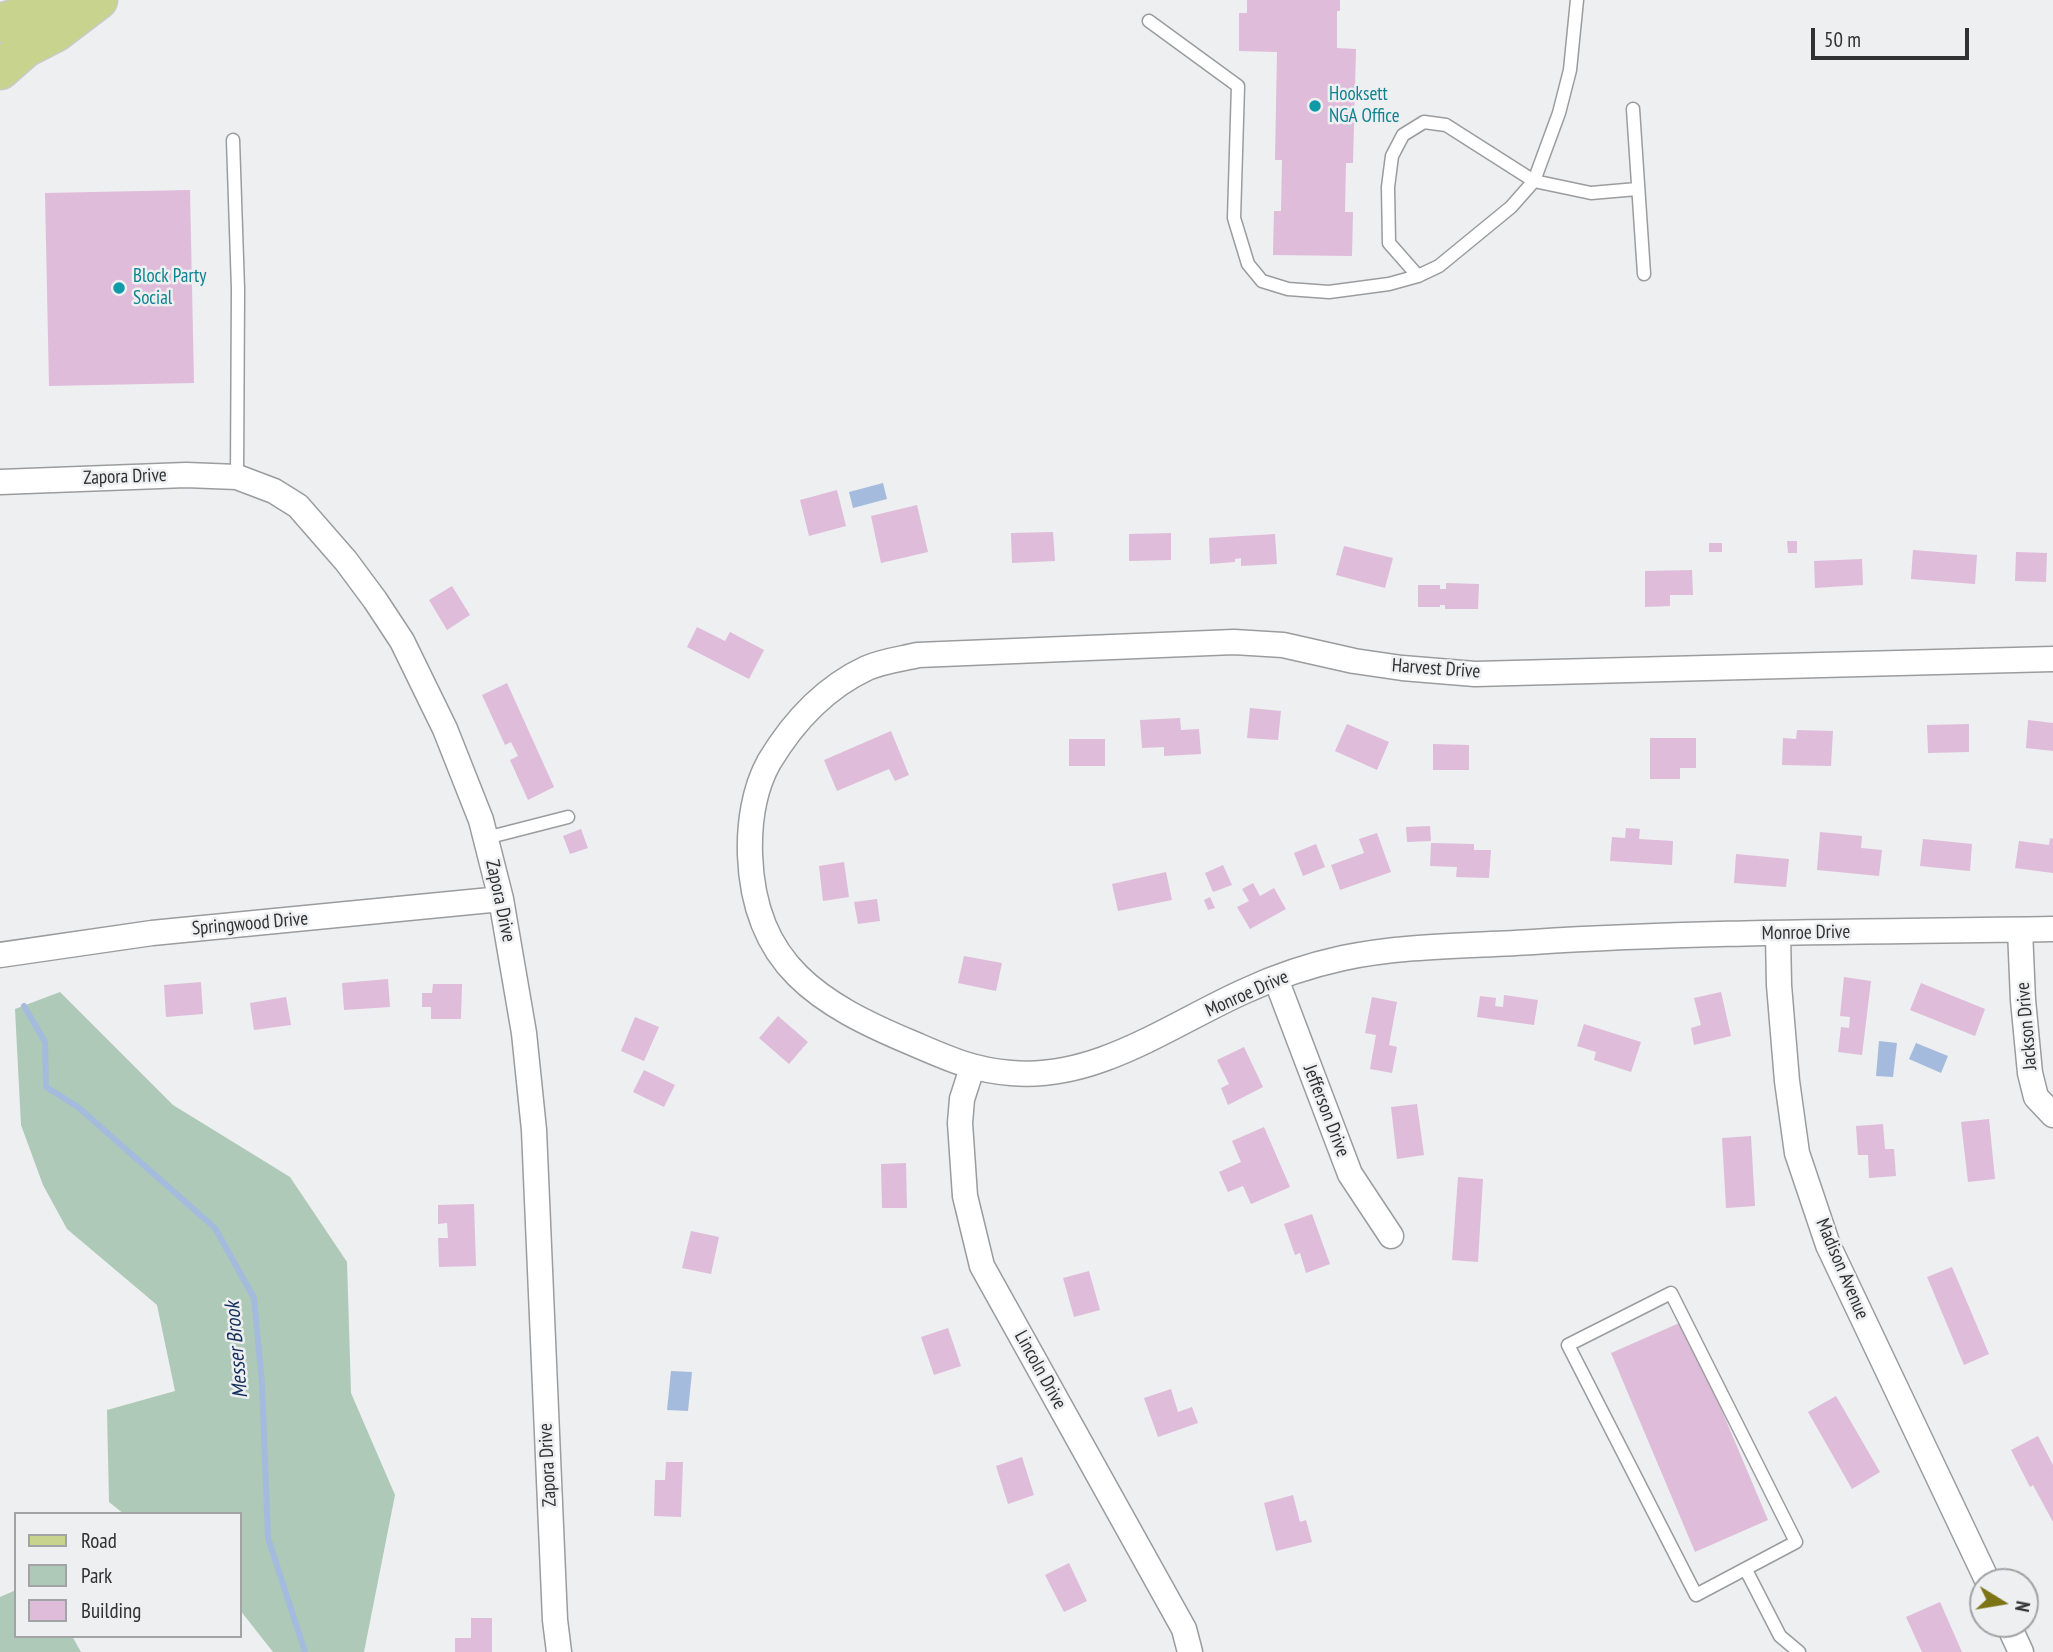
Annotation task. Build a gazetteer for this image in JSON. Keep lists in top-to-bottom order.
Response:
{
  "streets": {
    "street": [
      "Zapora Drive",
      "Harvest Drive",
      "Springwood Drive",
      "Monroe Drive",
      "Jackson Drive",
      "Jefferson Drive",
      "Madison Avenue",
      "Lincoln Drive"
    ]
  },
  "crossings": [
    ["Zapora Drive", "Springwood Drive"],
    ["Harvest Drive", "Monroe Drive"],
    ["Monroe Drive", "Jackson Drive"],
    ["Monroe Drive", "Jefferson Drive"],
    ["Monroe Drive", "Madison Avenue"],
    ["Monroe Drive", "Lincoln Drive"]
  ],
  "water": ["Messer Brook"],
  "places": ["Hooksett NGA Office", "Block Party Social"],
  "legend": ["Road", "Park", "Building"],
  "scale_bar": "50 m",
  "north": "right"
}
